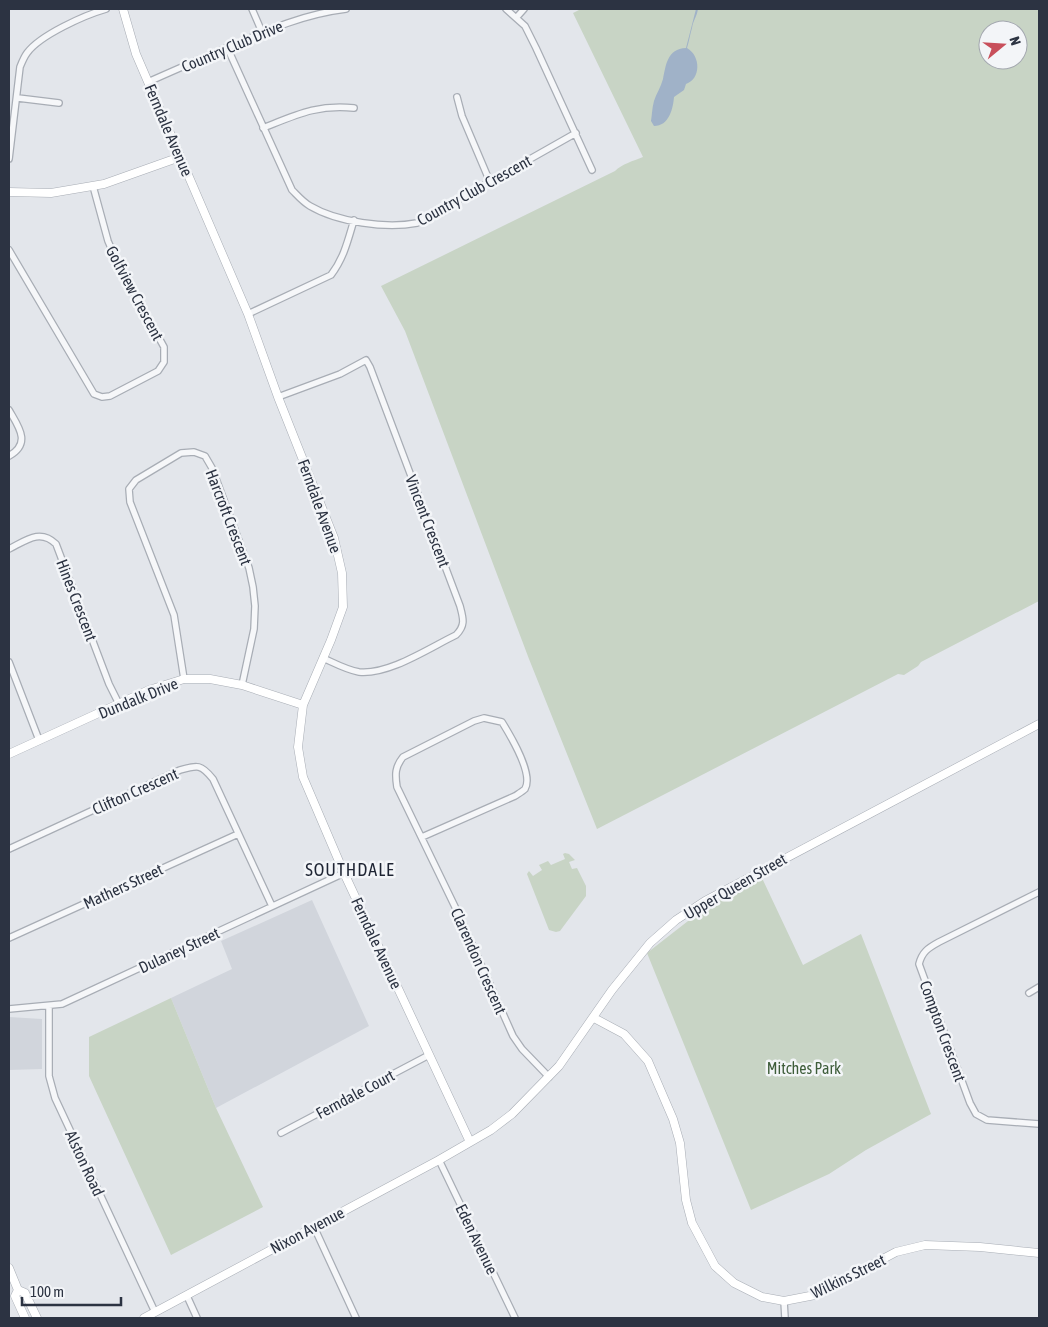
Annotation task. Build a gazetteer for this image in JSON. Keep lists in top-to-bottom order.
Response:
{
  "streets": {
    "street": [
      "Country Club Drive",
      "Ferndale Avenue",
      "Country Club Crescent",
      "Golfview Crescent",
      "Harcroft Crescent",
      "Vincent Crescent",
      "Hines Crescent",
      "Dundalk Drive",
      "Clifton Crescent",
      "Mathers Street",
      "Upper Queen Street",
      "Dulaney Street",
      "Clarendon Crescent",
      "Compton Crescent",
      "Ferndale Court",
      "Alston Road",
      "Nixon Avenue",
      "Eden Avenue",
      "Wilkins Street"
    ]
  },
  "crossings": [
    ["Country Club Drive", "Ferndale Avenue"],
    ["Country Club Drive", "Country Club Crescent"],
    ["Ferndale Avenue", "Vincent Crescent"],
    ["Ferndale Avenue", "Dundalk Drive"],
    ["Ferndale Avenue", "Upper Queen Street"],
    ["Ferndale Avenue", "Dulaney Street"],
    ["Ferndale Avenue", "Ferndale Court"],
    ["Ferndale Avenue", "Nixon Avenue"],
    ["Harcroft Crescent", "Dundalk Drive"],
    ["Hines Crescent", "Dundalk Drive"],
    ["Clifton Crescent", "Mathers Street"],
    ["Clifton Crescent", "Dulaney Street"],
    ["Upper Queen Street", "Clarendon Crescent"],
    ["Upper Queen Street", "Nixon Avenue"],
    ["Upper Queen Street", "Wilkins Street"],
    ["Dulaney Street", "Alston Road"],
    ["Alston Road", "Nixon Avenue"],
    ["Nixon Avenue", "Eden Avenue"]
  ],
  "districts": ["SOUTHDALE"],
  "parks": ["Mitches Park"],
  "scale_bar": "100 m",
  "north": "right"
}
